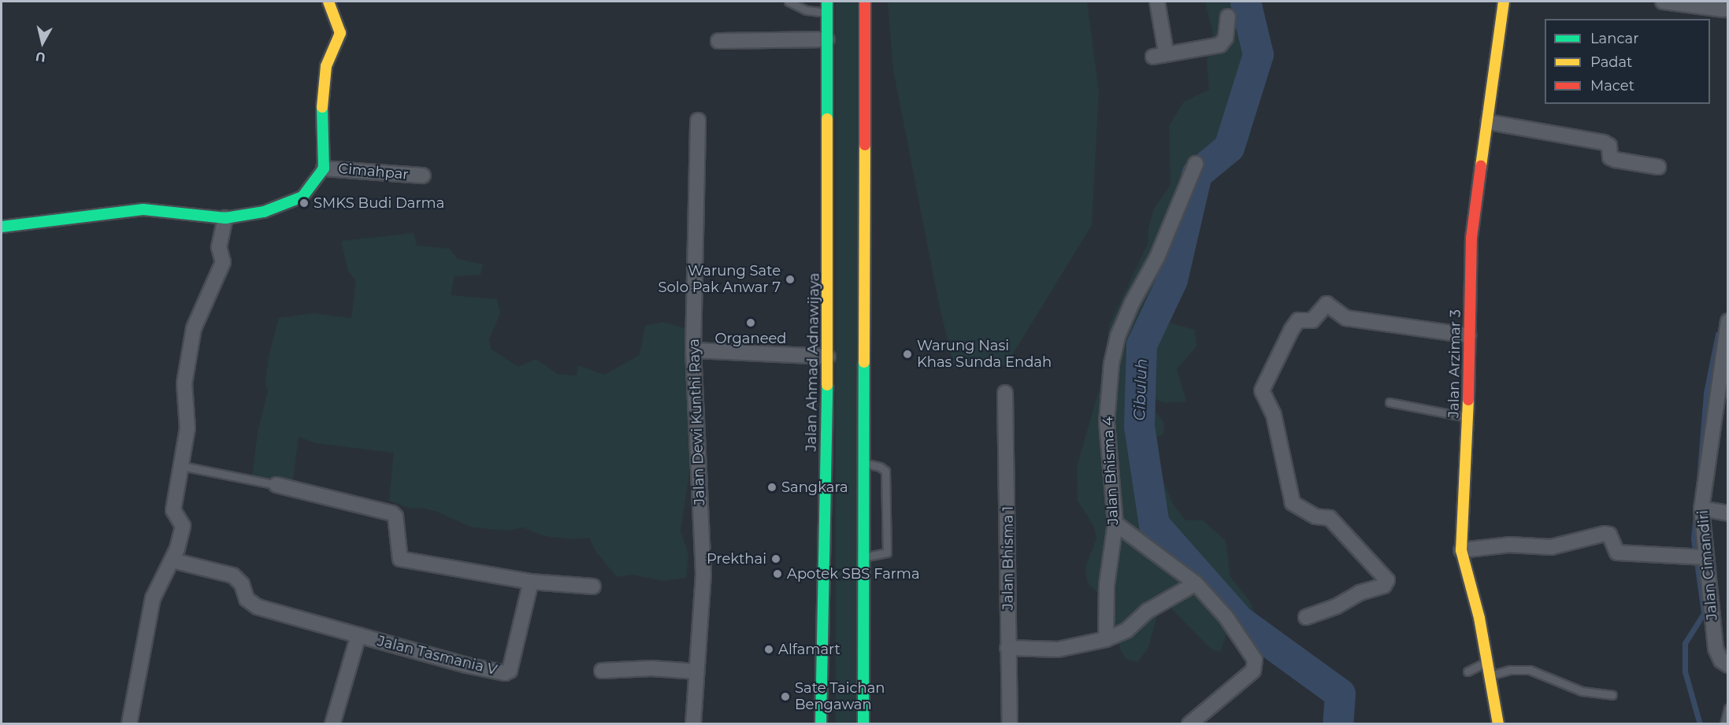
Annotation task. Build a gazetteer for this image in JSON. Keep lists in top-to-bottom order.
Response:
{
  "streets": {
    "main road": ["Jalan Ahmad Adnawijaya", "Jalan Arzimar 3"],
    "street": [
      "Cimahpar",
      "Jalan Dewi Kunthi Raya",
      "Jalan Bhisma 4",
      "Jalan Bhisma 1",
      "Jalan Cimandiri",
      "Jalan Tasmania V"
    ]
  },
  "water": ["Cibuluh"],
  "places": [
    "SMKS Budi Darma",
    "Warung Sate Solo Pak Anwar 7",
    "Organeed",
    "Warung Nasi Khas Sunda Endah",
    "Sangkara",
    "Prekthai",
    "Apotek SBS Farma",
    "Alfamart",
    "Sate Taichan Bengawan"
  ],
  "legend": ["Lancar", "Padat", "Macet"],
  "north": "bottom"
}
